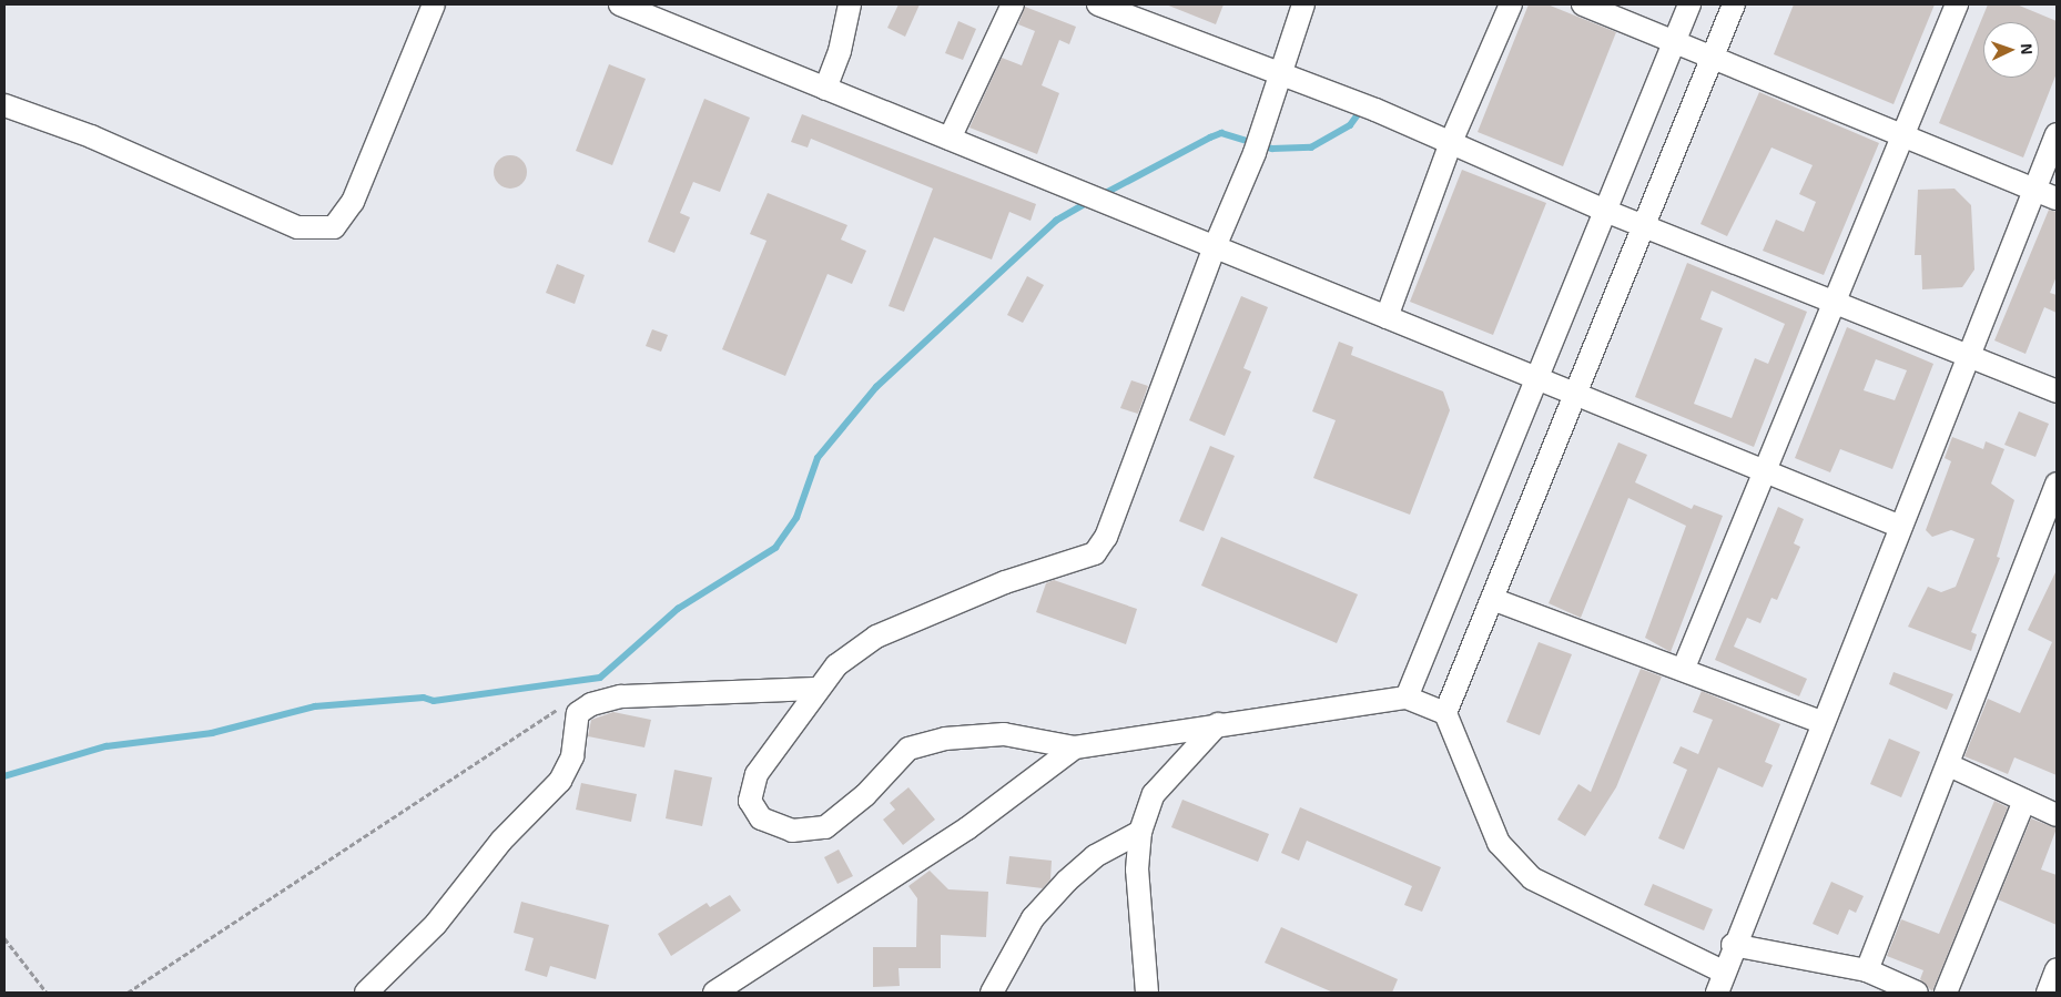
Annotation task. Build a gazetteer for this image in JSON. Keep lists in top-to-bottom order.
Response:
{
  "north": "right"
}
